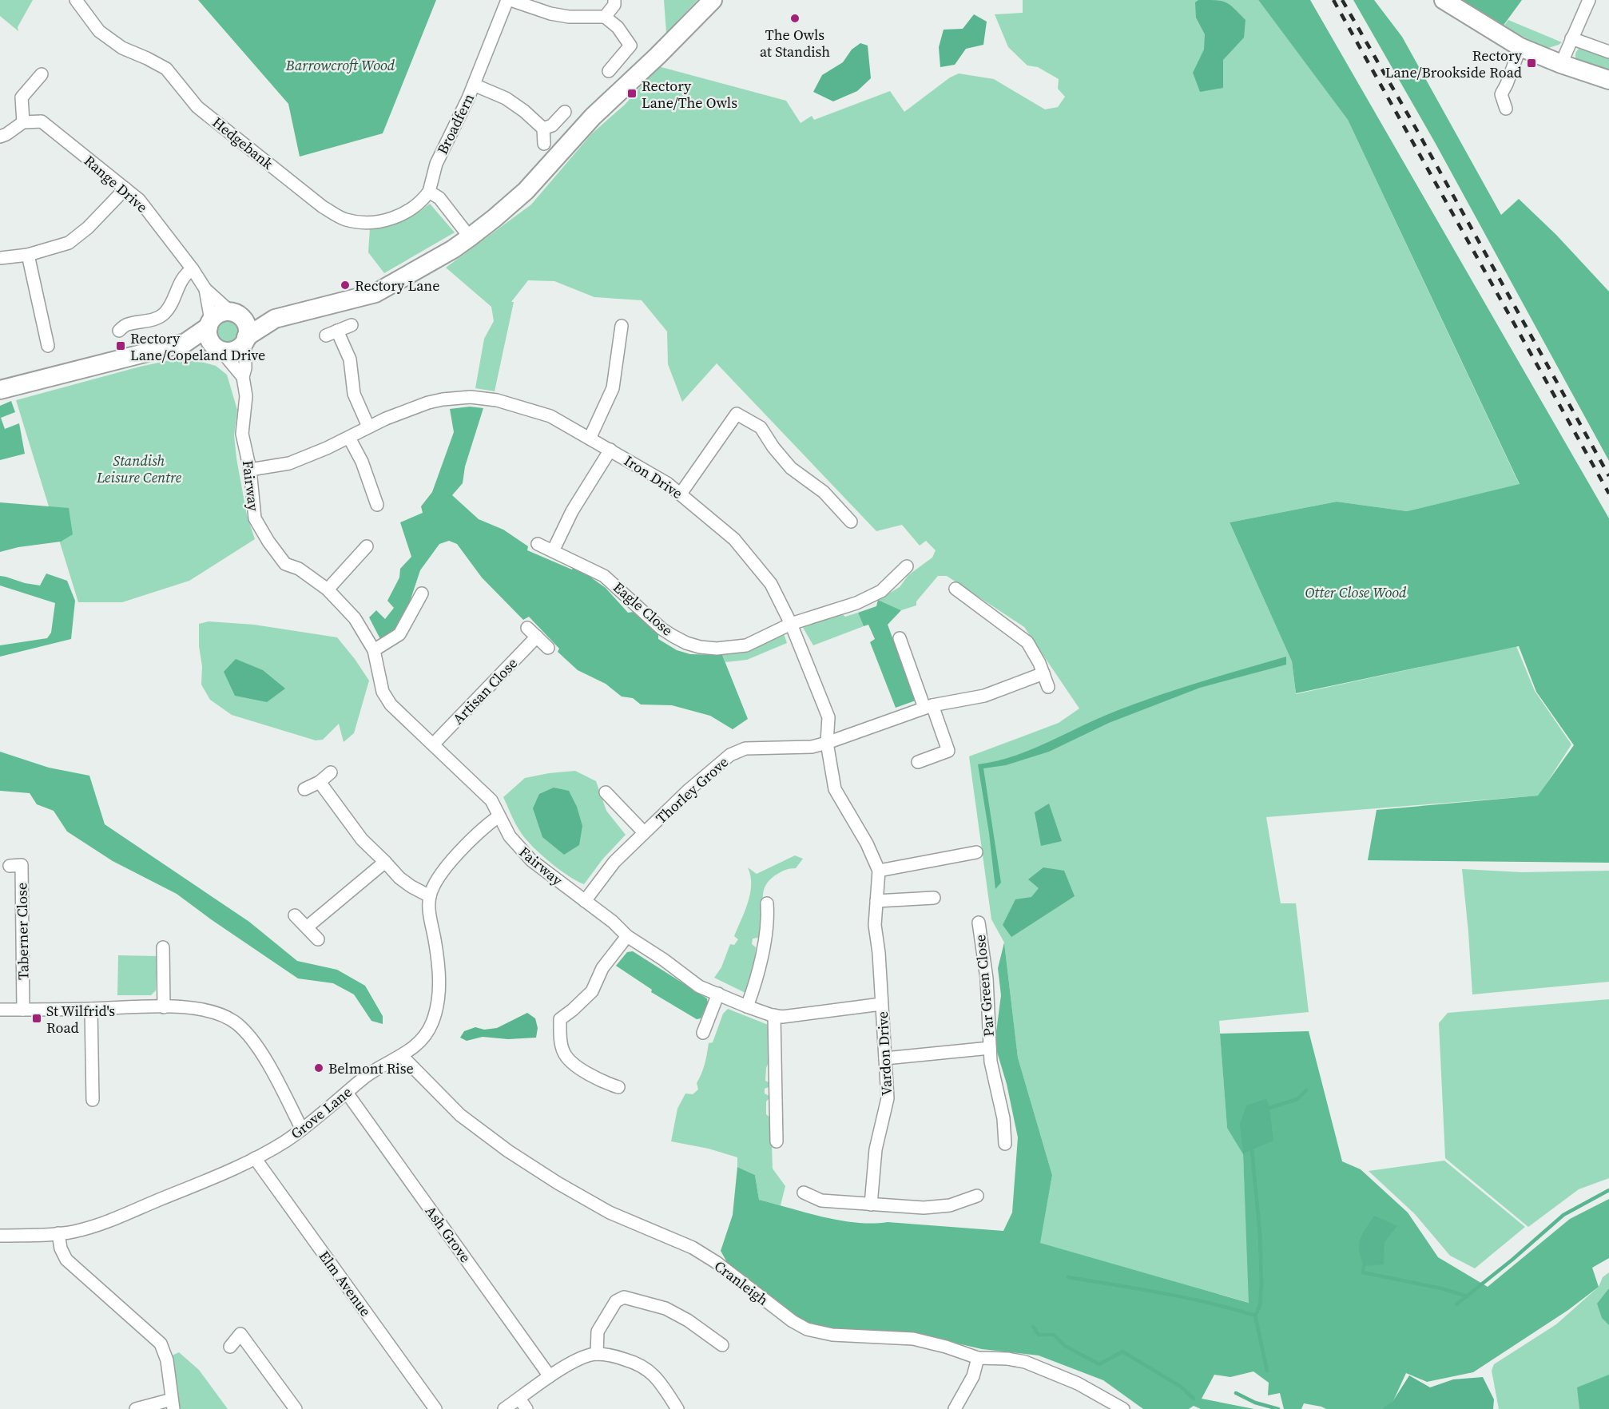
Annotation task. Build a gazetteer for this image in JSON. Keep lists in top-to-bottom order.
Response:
{
  "streets": {
    "street": [
      "Broadfern",
      "Hedgebank",
      "Range Drive",
      "Iron Drive",
      "Fairway",
      "Eagle Close",
      "Artisan Close",
      "Thorley Grove",
      "Taberner Close",
      "Par Green Close",
      "Vardon Drive",
      "Grove Lane",
      "Ash Grove",
      "Cranleigh",
      "Elm Avenue"
    ]
  },
  "crossings": [
    ["Broadfern", "Hedgebank"],
    ["Range Drive", "Fairway"],
    ["Iron Drive", "Fairway"],
    ["Iron Drive", "Eagle Close"],
    ["Iron Drive", "Thorley Grove"],
    ["Iron Drive", "Vardon Drive"],
    ["Fairway", "Artisan Close"],
    ["Fairway", "Thorley Grove"],
    ["Fairway", "Vardon Drive"],
    ["Fairway", "Grove Lane"],
    ["Thorley Grove", "Vardon Drive"],
    ["Par Green Close", "Vardon Drive"],
    ["Grove Lane", "Ash Grove"],
    ["Grove Lane", "Cranleigh"],
    ["Grove Lane", "Elm Avenue"]
  ],
  "parks": ["Barrowcroft Wood", "Standish Leisure Centre", "Otter Close Wood"],
  "places": {
    "other": ["The Owls at Standish", "Rectory Lane", "Belmont Rise"],
    "transit": [
      "Rectory Lane/Brookside Road",
      "Rectory Lane/The Owls",
      "Rectory Lane/Copeland Drive",
      "St Wilfrid's Road"
    ]
  }
}
